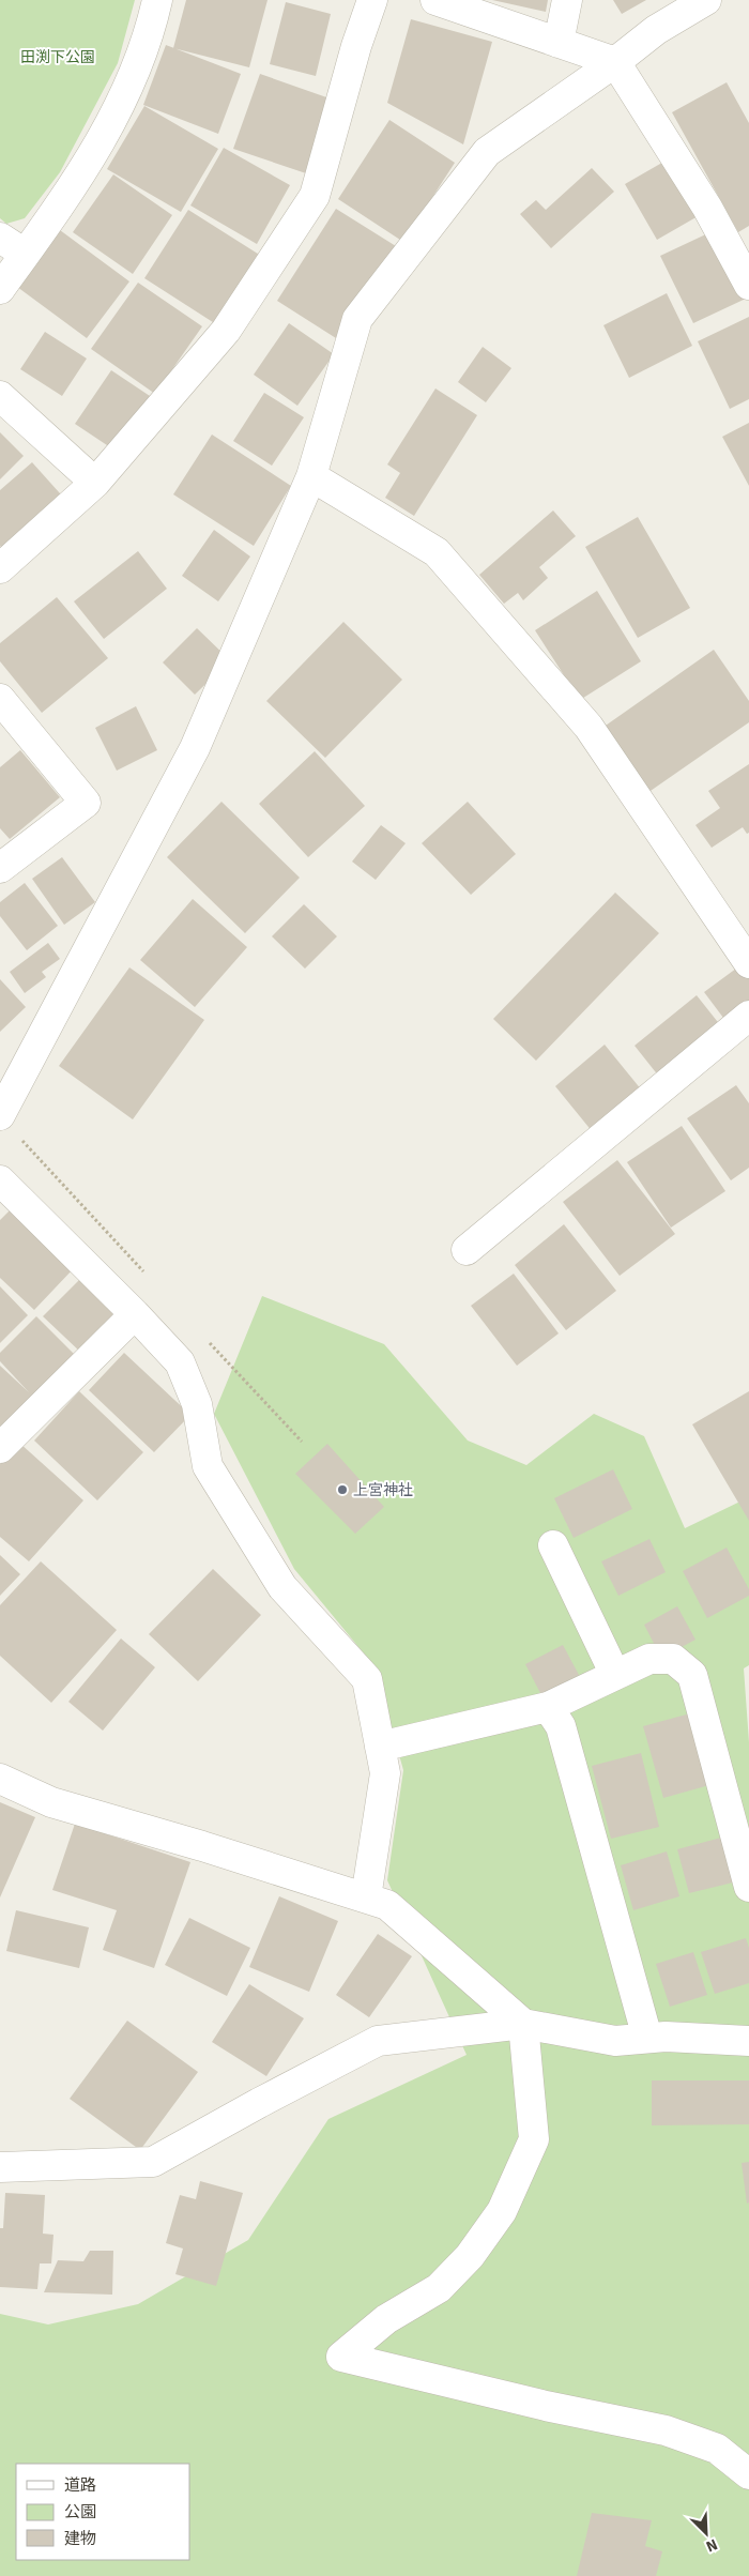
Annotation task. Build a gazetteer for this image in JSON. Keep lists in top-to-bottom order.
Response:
{
  "parks": ["田渕下公園"],
  "places": ["上宮神社"],
  "legend": ["道路", "公園", "建物"],
  "north": "bottom right"
}
